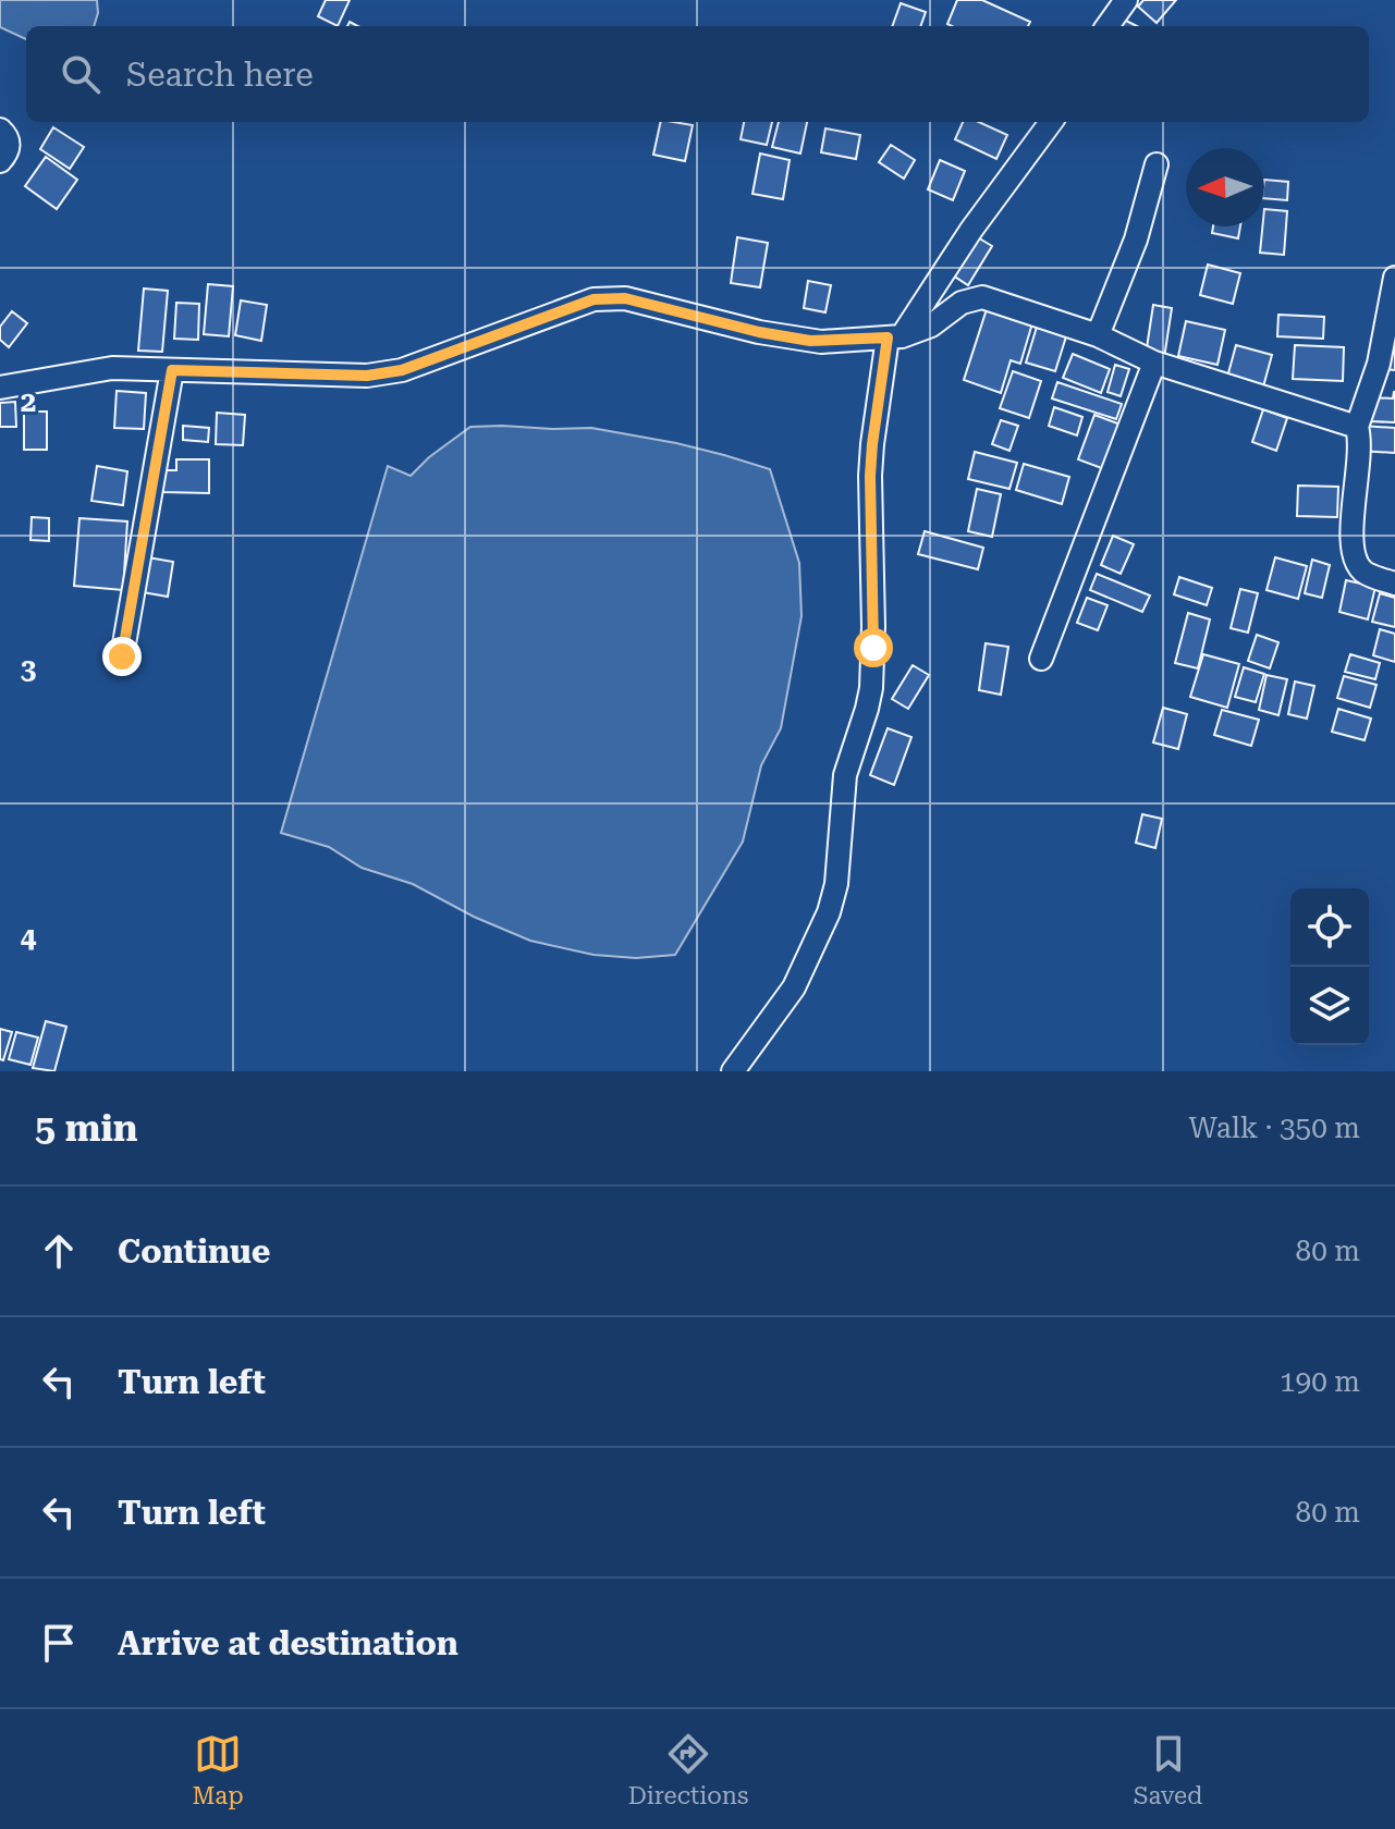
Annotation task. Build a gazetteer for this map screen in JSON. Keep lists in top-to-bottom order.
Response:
{
  "north": "left",
  "page": {
    "search": "Search here",
    "heading": ["5 min", "Walk · 350 m"],
    "list": [
      ["Continue", "80 m"],
      ["Turn left", "190 m"],
      ["Turn left", "80 m"],
      "Arrive at destination"
    ],
    "nav": ["Map", "Directions", "Saved"]
  },
  "grid": {
    "rows": ["2", "3", "4"]
  }
}
